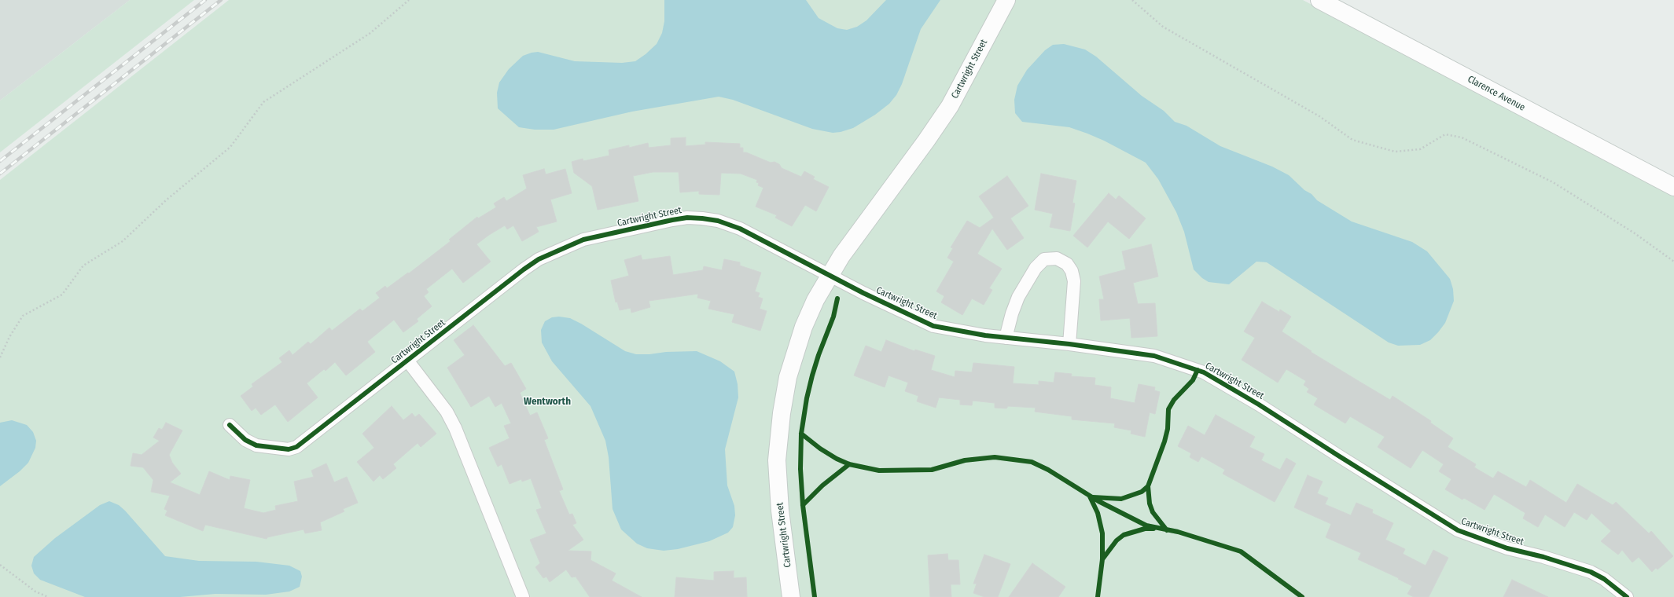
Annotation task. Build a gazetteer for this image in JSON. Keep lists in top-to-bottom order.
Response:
{
  "streets": {
    "street": ["Cartwright Street", "Clarence Avenue"]
  },
  "districts": ["Wentworth"]
}
